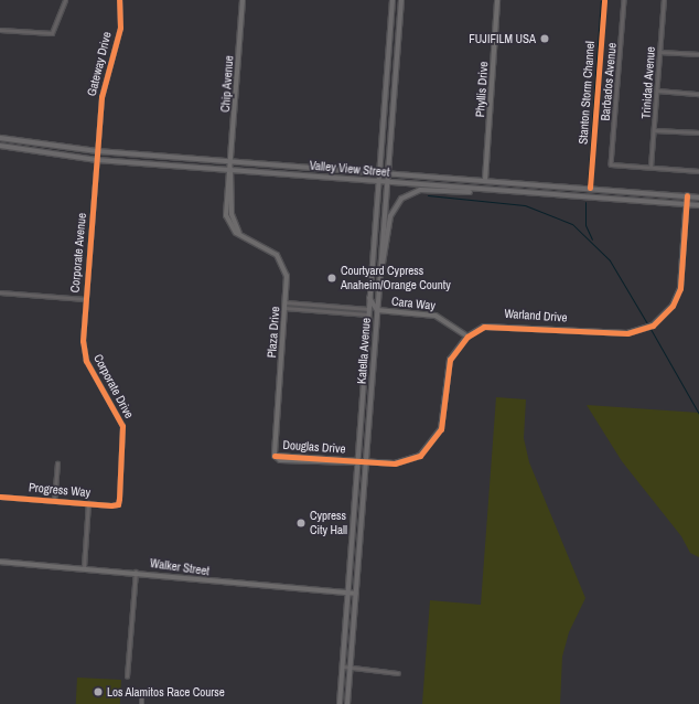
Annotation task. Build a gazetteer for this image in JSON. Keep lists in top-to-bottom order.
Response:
{
  "streets": {
    "main road": ["Valley View Street", "Katella Avenue"],
    "street": [
      "Gateway Drive",
      "Barbados Avenue",
      "Trinidad Avenue",
      "Chip Avenue",
      "Phyllis Drive",
      "Corporate Avenue",
      "Cara Way",
      "Warland Drive",
      "Plaza Drive",
      "Corporate Drive",
      "Douglas Drive",
      "Progress Way",
      "Walker Street"
    ],
    "cycle path": ["Stanton Storm Channel"]
  },
  "crossings": [
    ["Gateway Drive", "Valley View Street"],
    ["Gateway Drive", "Corporate Avenue"],
    ["Barbados Avenue", "Trinidad Avenue"],
    ["Chip Avenue", "Valley View Street"],
    ["Chip Avenue", "Plaza Drive"],
    ["Phyllis Drive", "Valley View Street"],
    ["Valley View Street", "Corporate Avenue"],
    ["Valley View Street", "Warland Drive"],
    ["Valley View Street", "Plaza Drive"],
    ["Valley View Street", "Katella Avenue"],
    ["Corporate Avenue", "Corporate Drive"],
    ["Cara Way", "Warland Drive"],
    ["Cara Way", "Katella Avenue"],
    ["Plaza Drive", "Douglas Drive"],
    ["Katella Avenue", "Douglas Drive"],
    ["Katella Avenue", "Walker Street"],
    ["Corporate Drive", "Progress Way"]
  ],
  "places": [
    "FUJIFILM USA",
    "Courtyard Cypress Anaheim/Orange County",
    "Cypress City Hall",
    "Los Alamitos Race Course"
  ]
}
